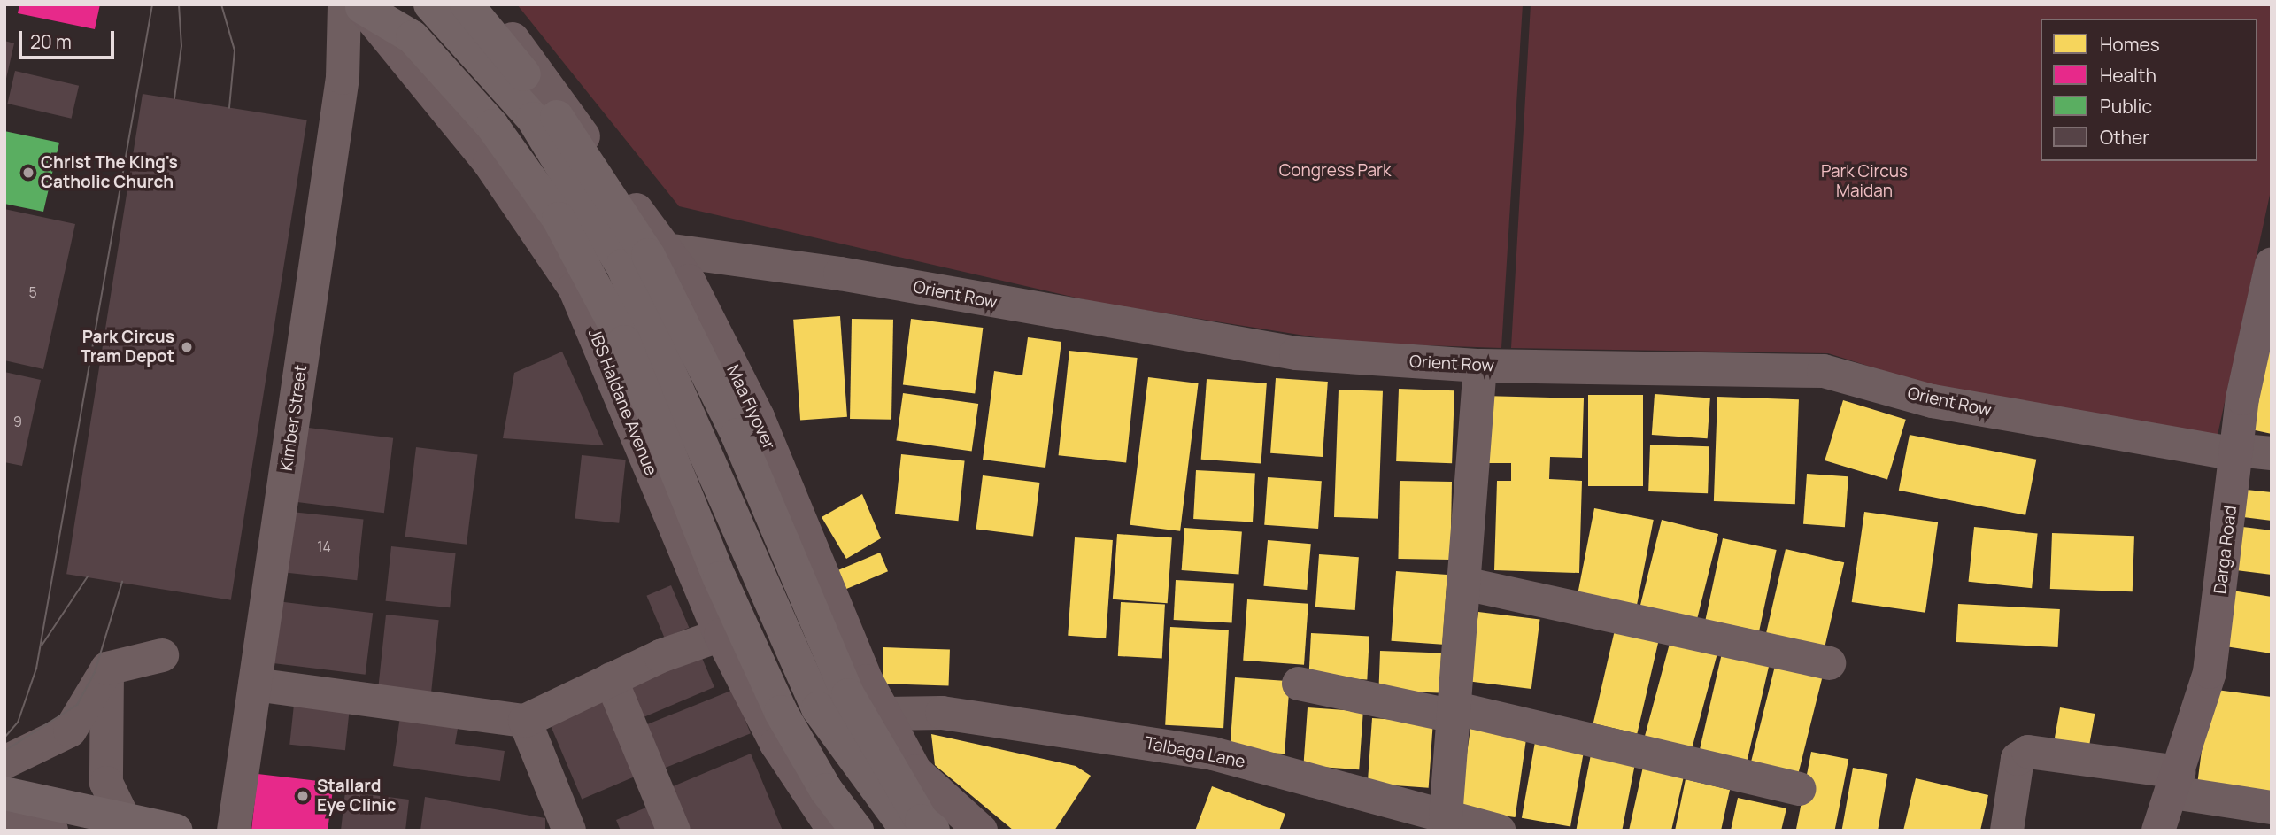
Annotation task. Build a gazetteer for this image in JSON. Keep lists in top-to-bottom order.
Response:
{
  "streets": {
    "main road": ["JBS Haldane Avenue", "Maa Flyover", "Darga Road"],
    "street": ["Orient Row", "Kimber Street", "Talbaga Lane"]
  },
  "crossings": [
    ["Orient Row", "Maa Flyover"],
    ["Orient Row", "Darga Road"],
    ["JBS Haldane Avenue", "Kimber Street"],
    ["Maa Flyover", "Talbaga Lane"]
  ],
  "parks": ["Congress Park", "Park Circus Maidan"],
  "places": ["Christ The King's Catholic Church", "Park Circus Tram Depot", "Stallard Eye Clinic"],
  "house_numbers": ["5", "9", "14"],
  "legend": [
    "Homes",
    "Health",
    "Public",
    "Other"
  ],
  "scale_bar": "20 m"
}
